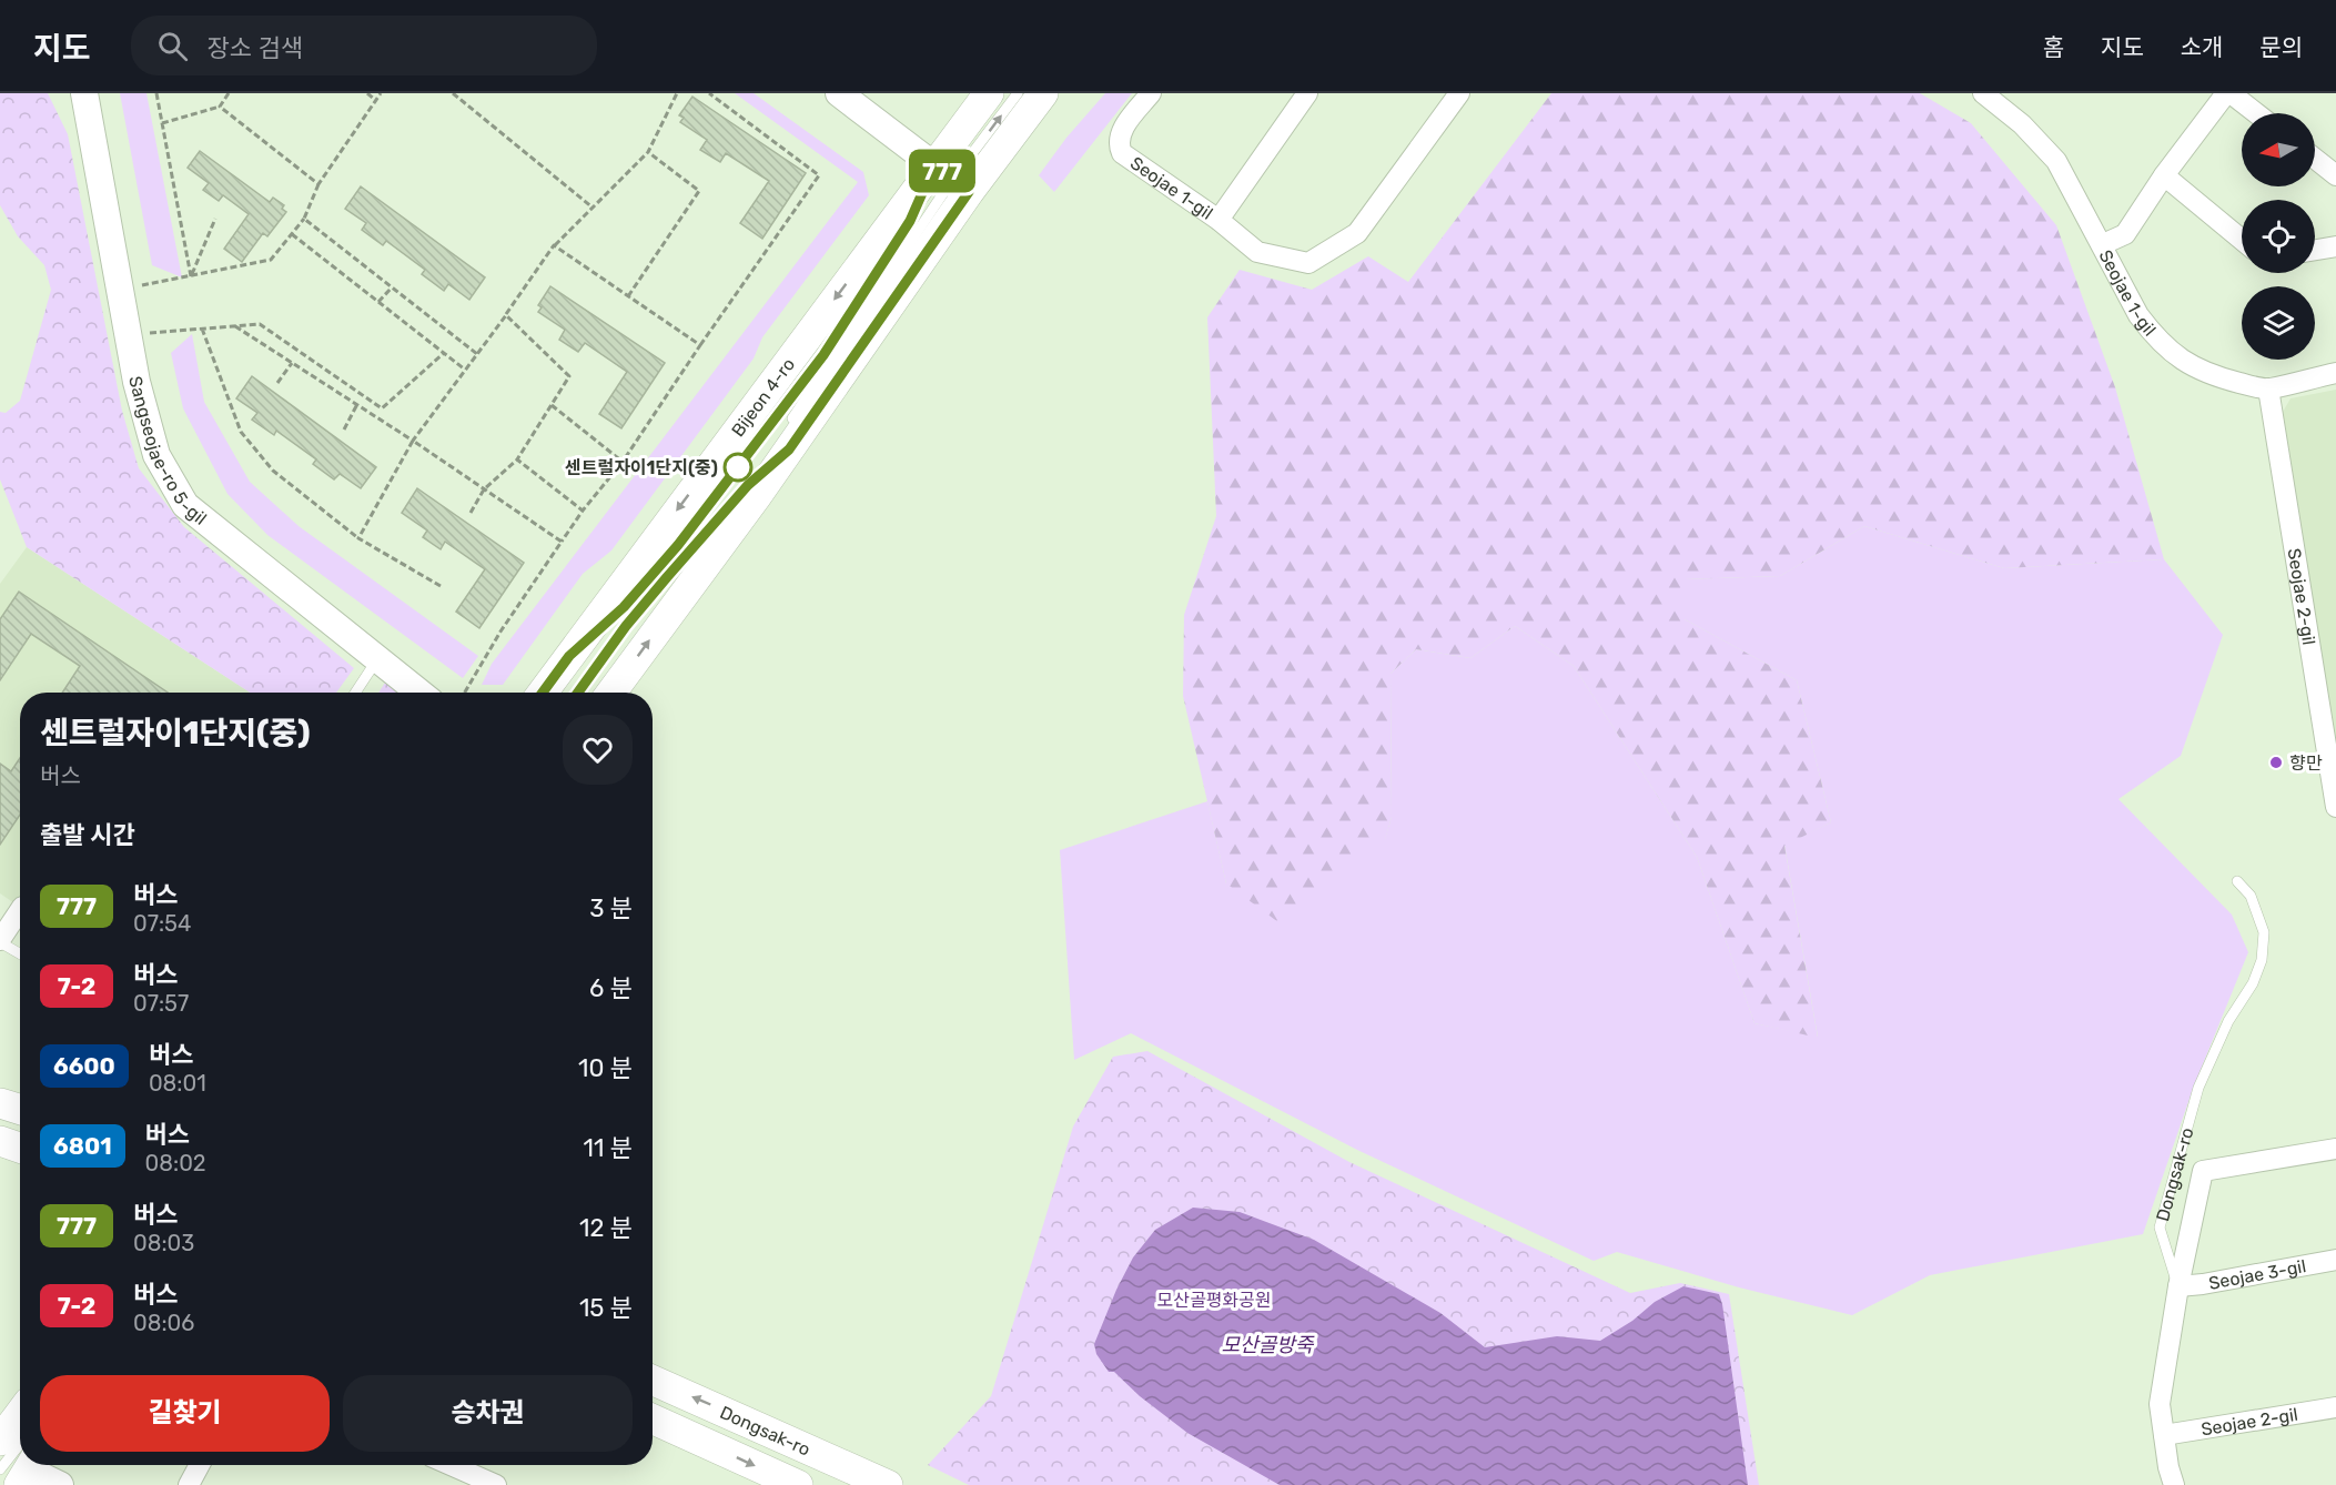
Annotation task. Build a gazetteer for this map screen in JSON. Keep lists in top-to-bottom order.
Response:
{
  "streets": {
    "main road": ["Bijeon 4-ro", "Dongsak-ro"],
    "street": [
      "Seojae 1-gil",
      "Sangseojae-ro 5-gil",
      "Seojae 2-gil",
      "Seojae 3-gil"
    ]
  },
  "crossings": [
    ["Seojae 1-gil", "Seojae 2-gil"],
    ["Seojae 2-gil", "Dongsak-ro"],
    ["Dongsak-ro", "Seojae 3-gil"]
  ],
  "water": ["모산골방죽"],
  "parks": ["모산골평화공원"],
  "places": ["센트럴자이1단지(중)", "향만"],
  "lines": ["bus line 777"],
  "north": "left",
  "page": {
    "header": "지도",
    "search": "장소 검색",
    "nav": [
      "홈",
      "지도",
      "소개",
      "문의"
    ],
    "on_map": "777",
    "heading": [
      ["센트럴자이1단지(중)", "버스"],
      "출발 시간"
    ],
    "list": [
      {
        "mark": "777",
        "name": "버스",
        "note": "07:54",
        "value": "3 분"
      },
      {
        "mark": "7-2",
        "name": "버스",
        "note": "07:57",
        "value": "6 분"
      },
      {
        "mark": "6600",
        "name": "버스",
        "note": "08:01",
        "value": "10 분"
      },
      {
        "mark": "6801",
        "name": "버스",
        "note": "08:02",
        "value": "11 분"
      },
      {
        "mark": "777",
        "name": "버스",
        "note": "08:03",
        "value": "12 분"
      },
      {
        "mark": "7-2",
        "name": "버스",
        "note": "08:06",
        "value": "15 분"
      }
    ],
    "buttons": ["길찾기", "승차권"]
  }
}
